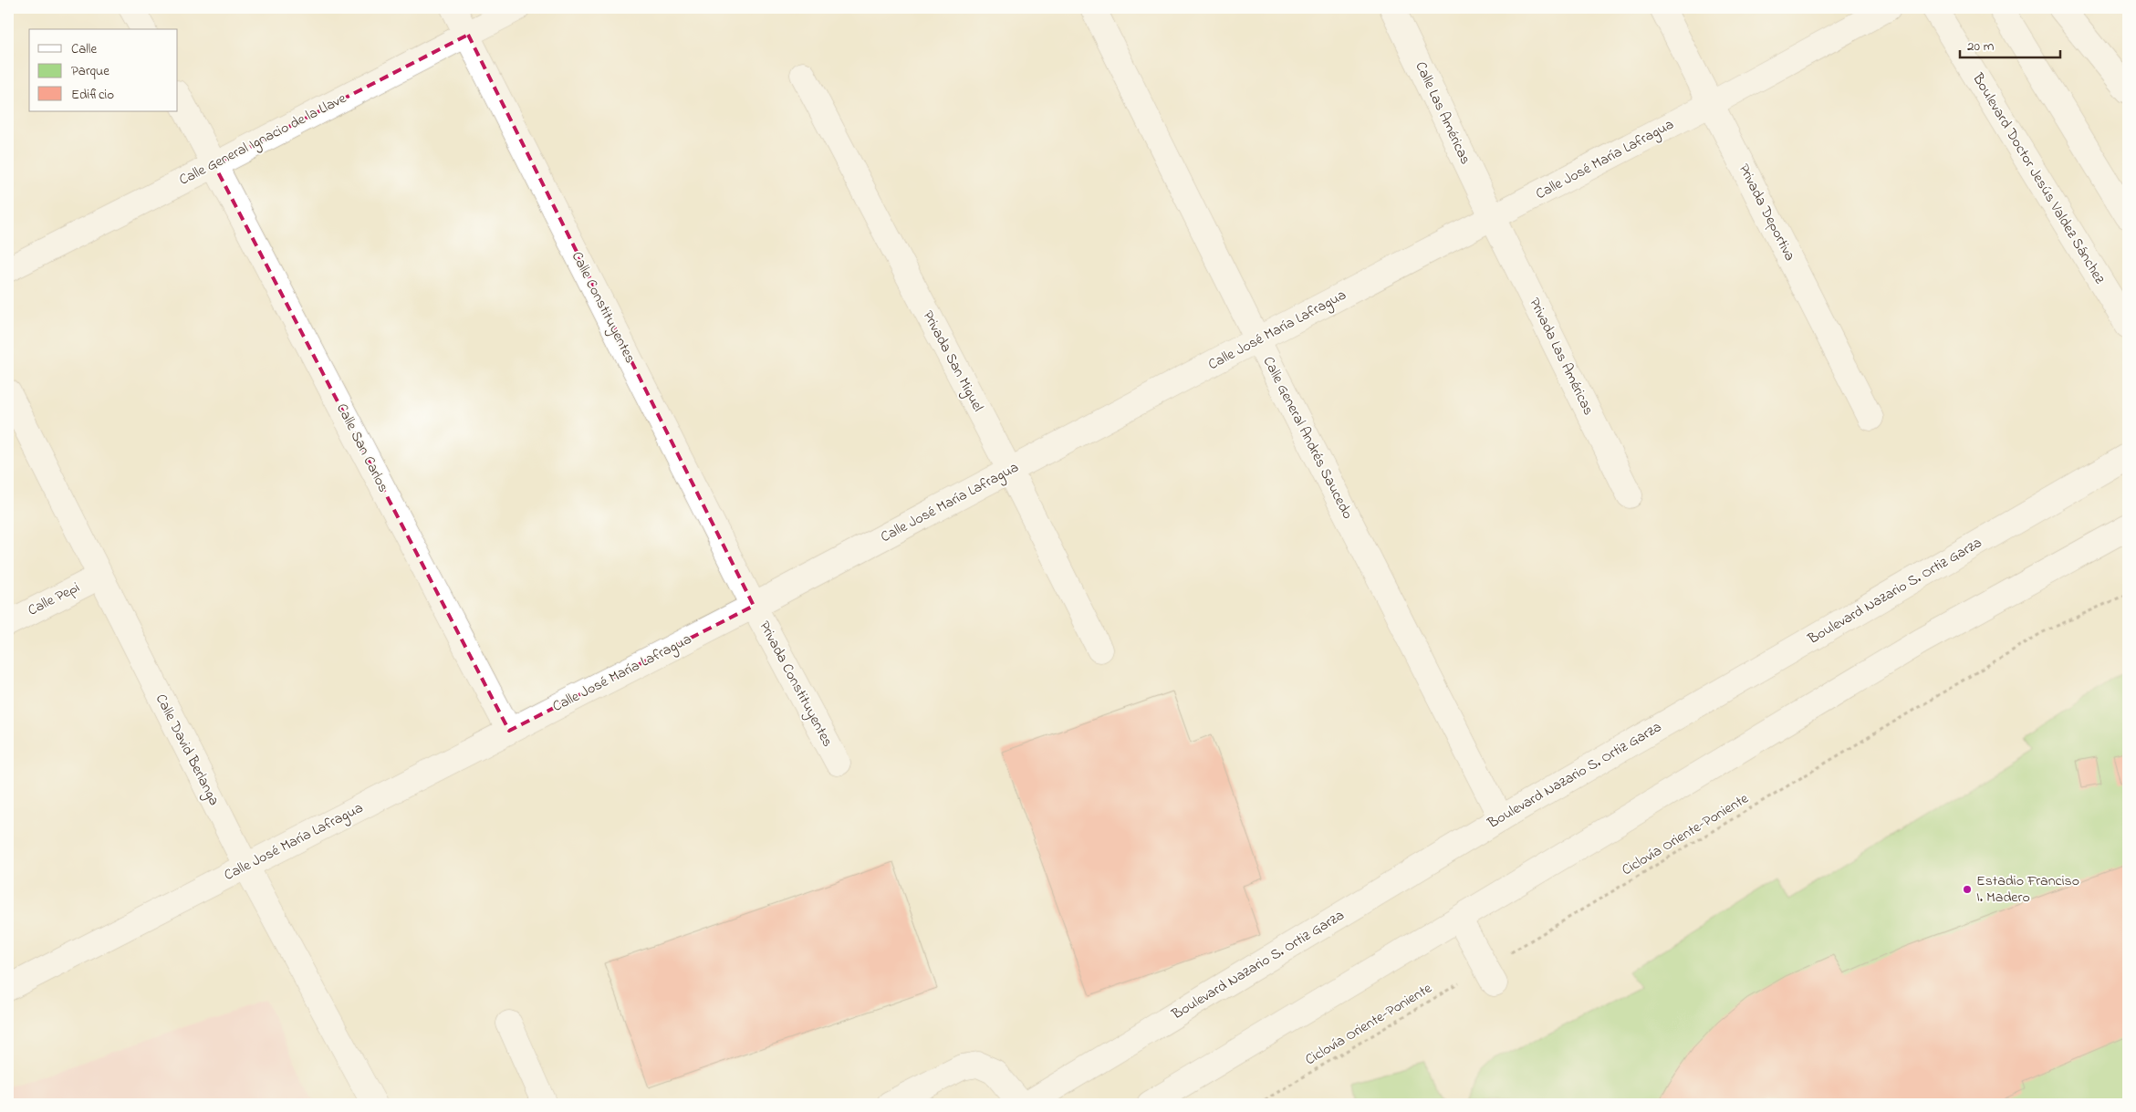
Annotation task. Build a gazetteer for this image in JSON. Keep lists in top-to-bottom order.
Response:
{
  "streets": {
    "street": [
      "Calle Las Américas",
      "Calle General Ignacio de la Llave",
      "Calle José María Lafragua",
      "Boulevard Doctor Jesús Valdez Sánchez",
      "Privada Deportiva",
      "Calle Constituyentes",
      "Privada Las Américas",
      "Privada San Miguel",
      "Calle General Andrés Saucedo",
      "Calle San Carlos",
      "Boulevard Nazario S. Ortiz Garza",
      "Calle Pepi",
      "Privada Constituyentes",
      "Calle David Berlanga"
    ],
    "path": ["Ciclovía Oriente-Poniente"]
  },
  "crossings": [
    ["Calle Las Américas", "Calle José María Lafragua"],
    ["Calle Las Américas", "Privada Las Américas"],
    ["Calle General Ignacio de la Llave", "Calle Constituyentes"],
    ["Calle General Ignacio de la Llave", "Calle San Carlos"],
    ["Calle José María Lafragua", "Privada Deportiva"],
    ["Calle José María Lafragua", "Calle Constituyentes"],
    ["Calle José María Lafragua", "Privada Las Américas"],
    ["Calle José María Lafragua", "Privada San Miguel"],
    ["Calle José María Lafragua", "Calle General Andrés Saucedo"],
    ["Calle José María Lafragua", "Calle San Carlos"],
    ["Calle José María Lafragua", "Privada Constituyentes"],
    ["Calle José María Lafragua", "Calle David Berlanga"],
    ["Calle Constituyentes", "Privada Constituyentes"],
    ["Calle General Andrés Saucedo", "Boulevard Nazario S. Ortiz Garza"],
    ["Calle Pepi", "Calle David Berlanga"]
  ],
  "places": ["Estadio Franciso I. Madero"],
  "legend": ["Calle", "Parque", "Edificio"],
  "scale_bar": "20 m"
}
